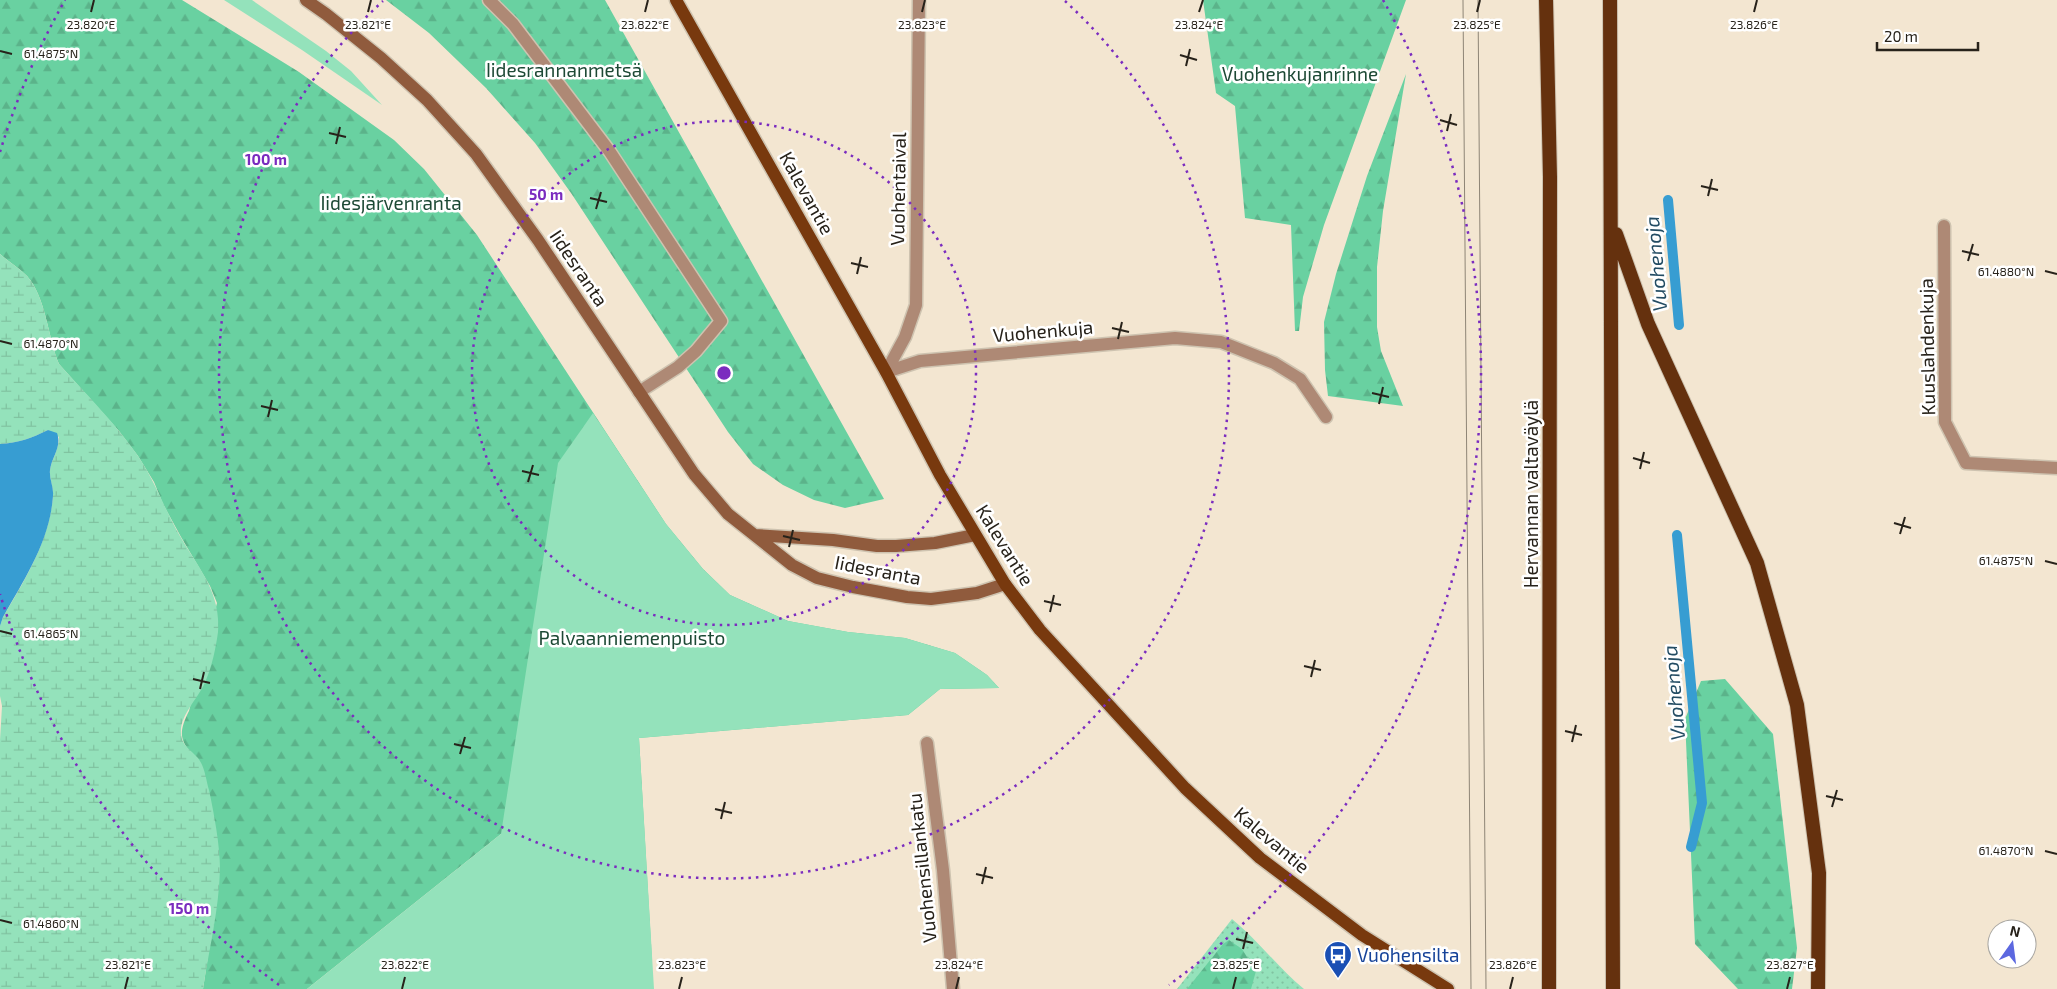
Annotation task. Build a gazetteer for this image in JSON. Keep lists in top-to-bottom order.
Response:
{
  "streets": {
    "highway": ["Hervannan valtaväylä"],
    "main road": ["Kalevantie", "Iidesranta"],
    "street": [
      "Vuohentaival",
      "Vuohenkuja",
      "Kuuslahdenkuja",
      "Vuohensillankatu"
    ]
  },
  "crossings": [
    ["Vuohentaival", "Kalevantie"],
    ["Vuohentaival", "Vuohenkuja"],
    ["Kalevantie", "Iidesranta"],
    ["Kalevantie", "Vuohenkuja"]
  ],
  "water": ["Vuohenoja"],
  "parks": [
    "Iidesrannanmetsä",
    "Vuohenkujanrinne",
    "Iidesjärvenranta",
    "Palvaanniemenpuisto"
  ],
  "places": {
    "bus stop": ["Vuohensilta"]
  },
  "scale_bar": "20 m",
  "north": "top",
  "coordinates": [
    "23.820°E",
    "23.821°E",
    "23.822°E",
    "23.823°E",
    "23.824°E",
    "23.825°E",
    "23.826°E",
    "61.4875°N",
    "61.4880°N",
    "61.4870°N",
    "61.4865°N",
    "61.4860°N",
    "23.827°E"
  ],
  "rings": ["100 m", "50 m", "150 m"]
}
